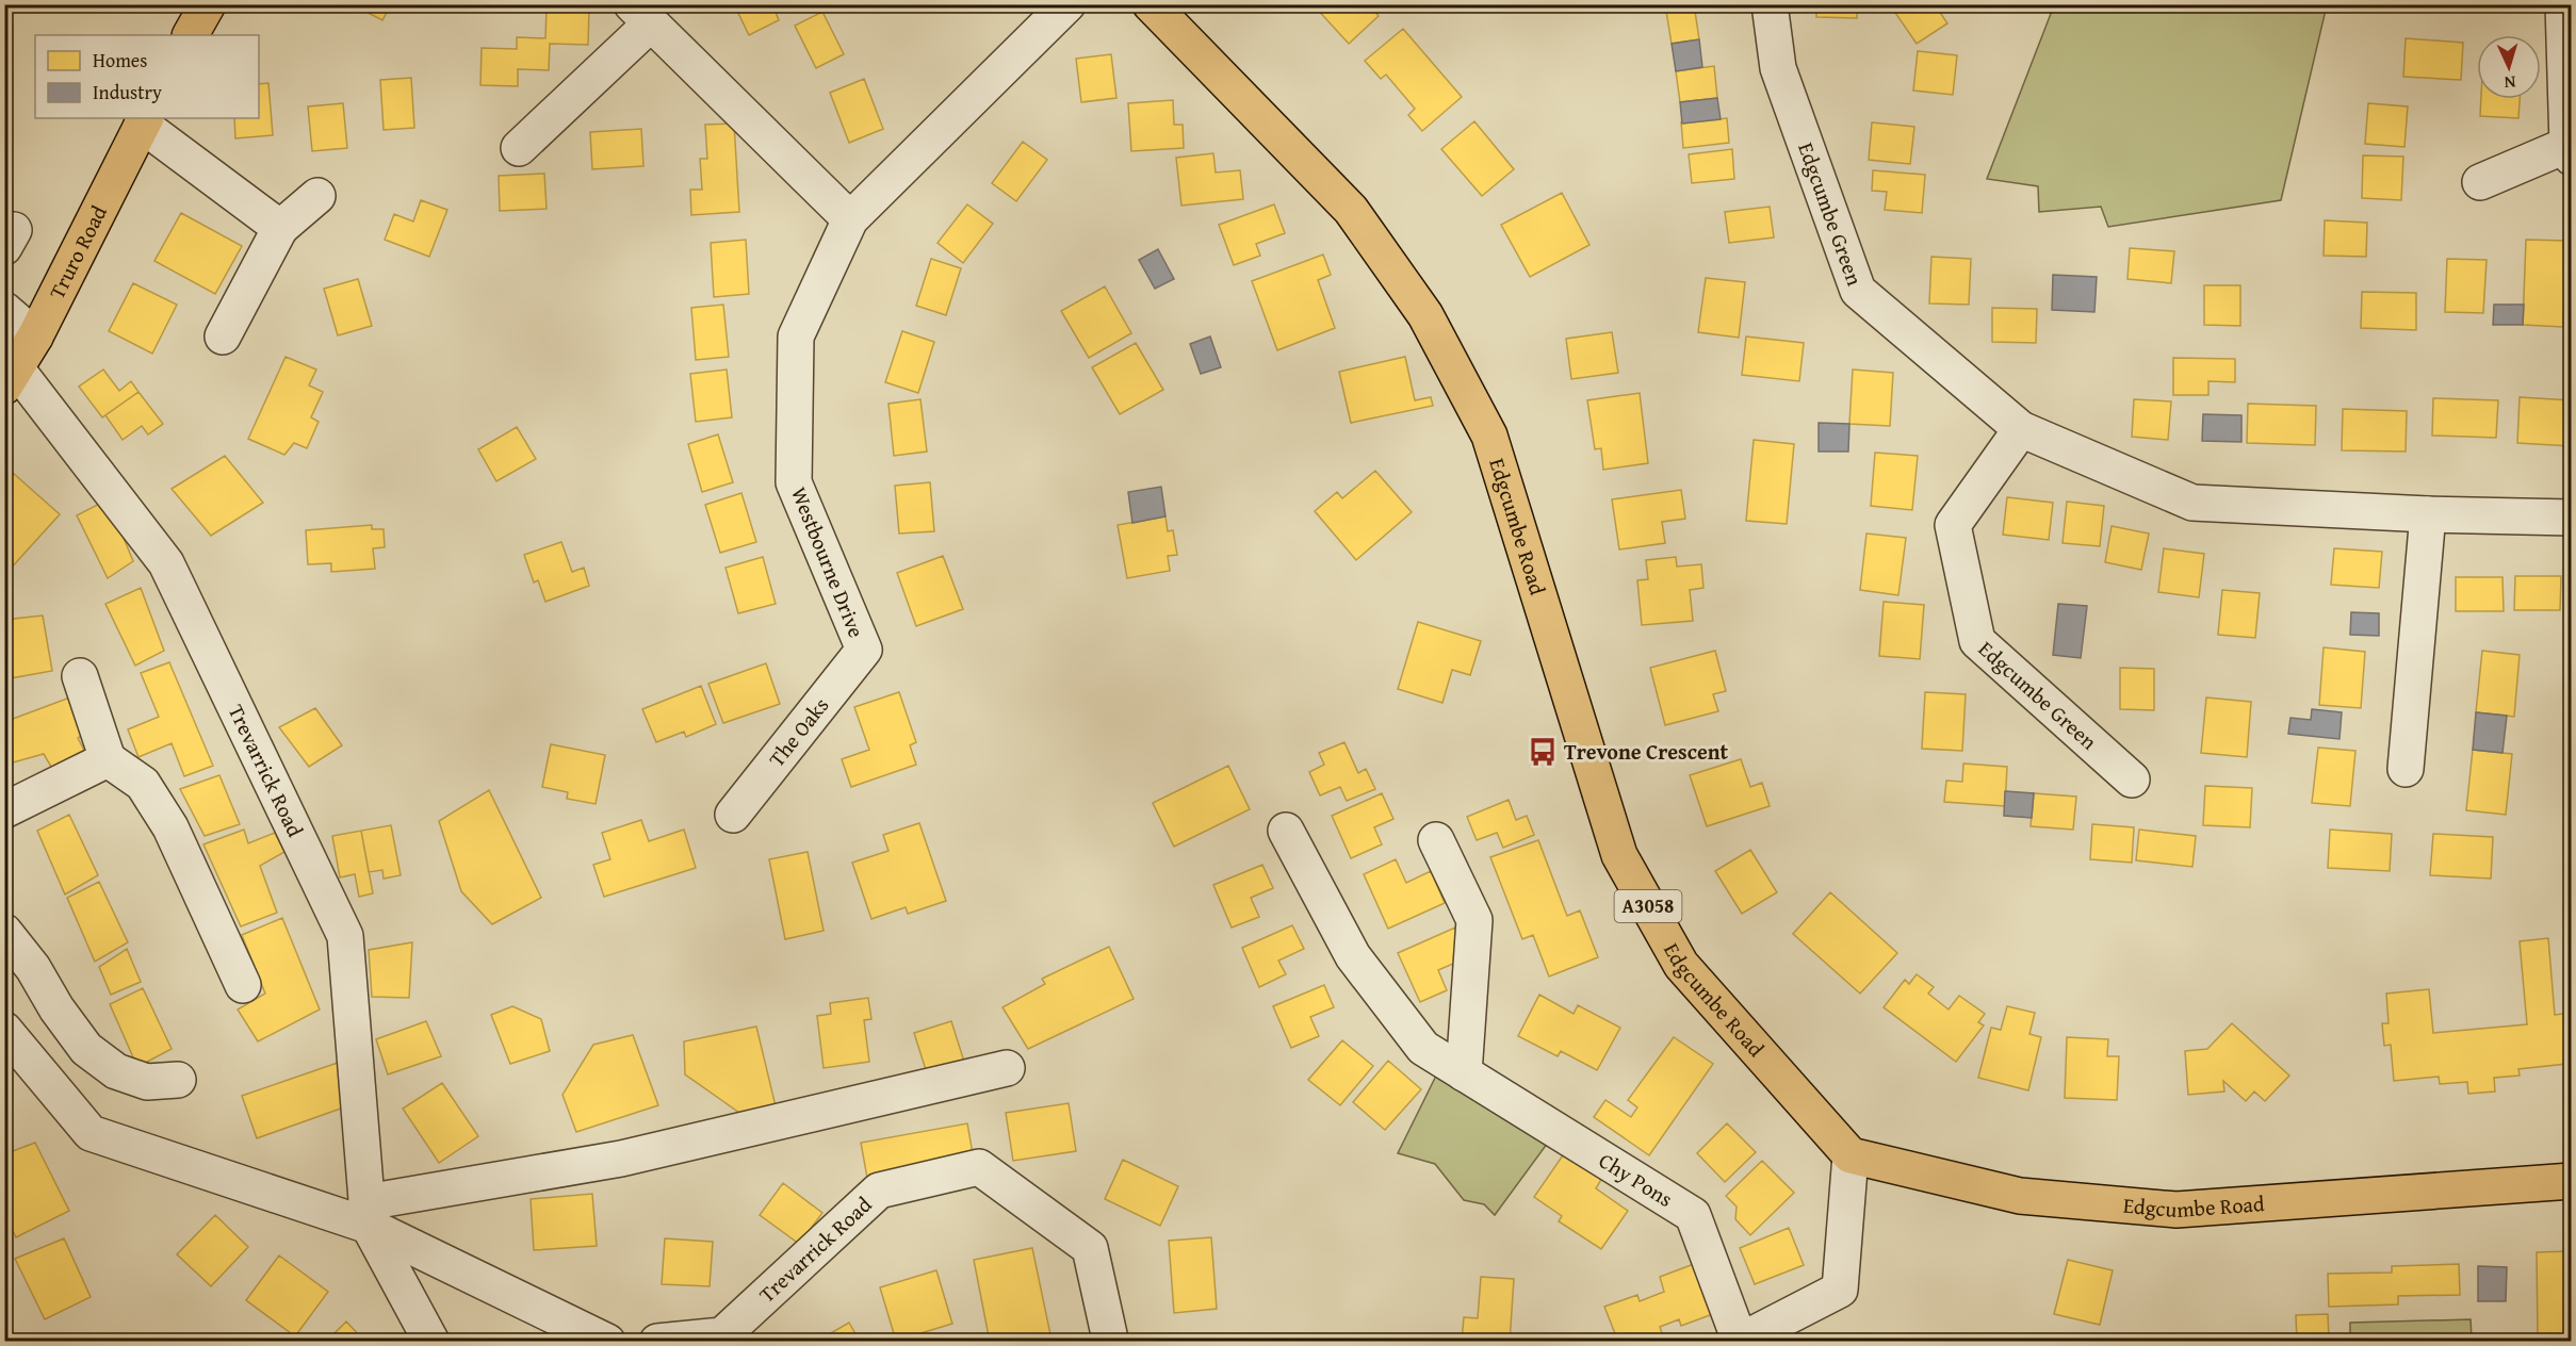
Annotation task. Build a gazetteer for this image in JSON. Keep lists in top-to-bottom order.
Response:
{
  "streets": {
    "main road": ["Truro Road", "Edgcumbe Road", "A3058"],
    "street": [
      "Edgcumbe Green",
      "Westbourne Drive",
      "The Oaks",
      "Trevarrick Road",
      "Chy Pons"
    ]
  },
  "crossings": [
    ["Truro Road", "Trevarrick Road"],
    ["Westbourne Drive", "The Oaks"]
  ],
  "places": {
    "bus stop": ["Trevone Crescent"]
  },
  "legend": ["Homes", "Industry"],
  "north": "bottom"
}
